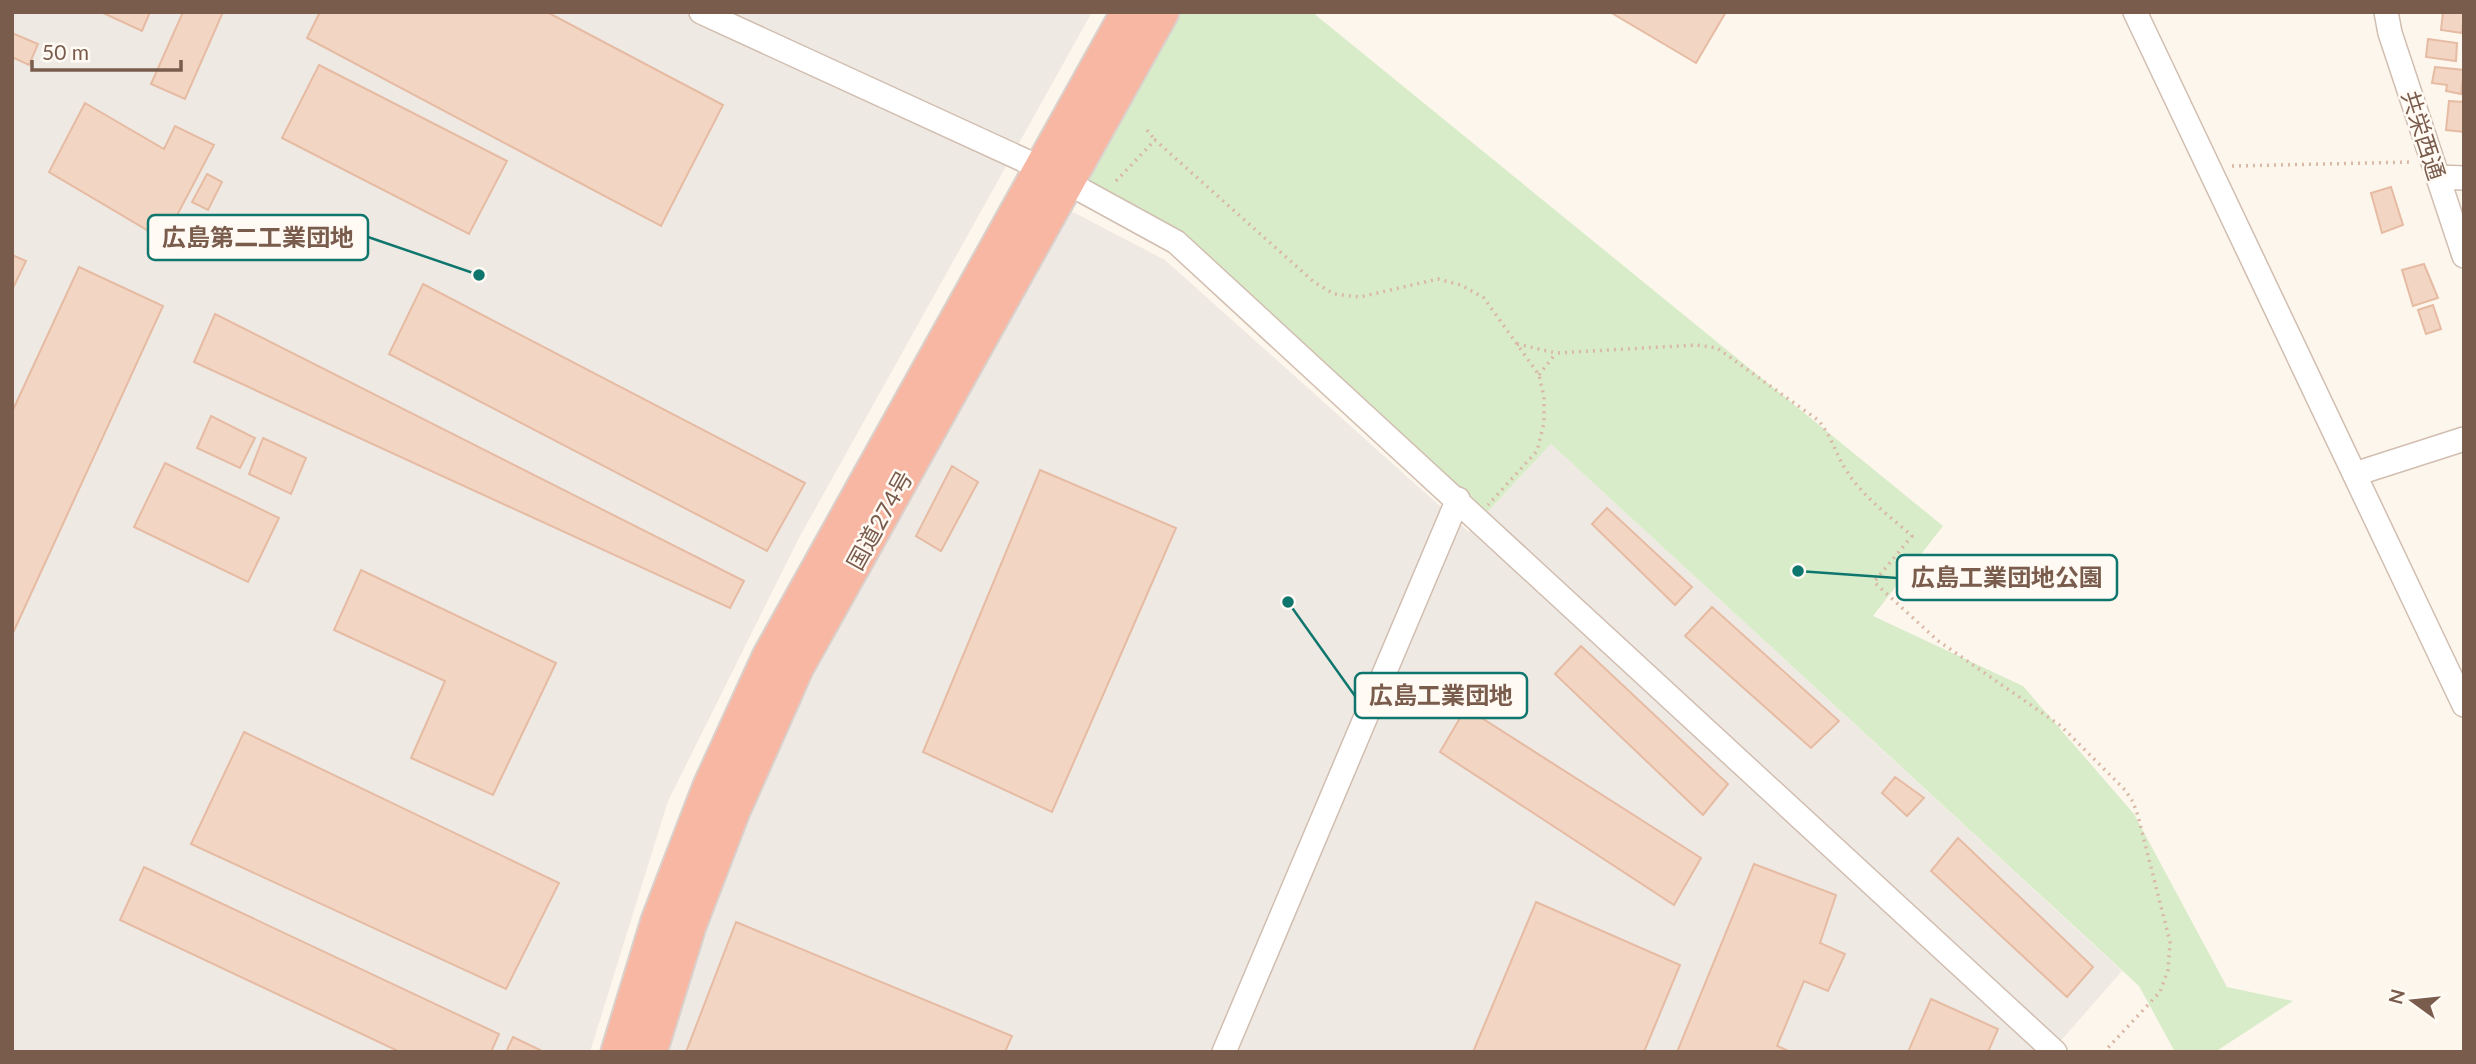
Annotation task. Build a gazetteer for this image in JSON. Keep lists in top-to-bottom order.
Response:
{
  "streets": {
    "highway": ["国道274号"],
    "street": ["共栄西通"]
  },
  "places": ["広島第二工業団地", "広島工業団地公園", "広島工業団地"],
  "scale_bar": "50 m",
  "north": "left"
}
